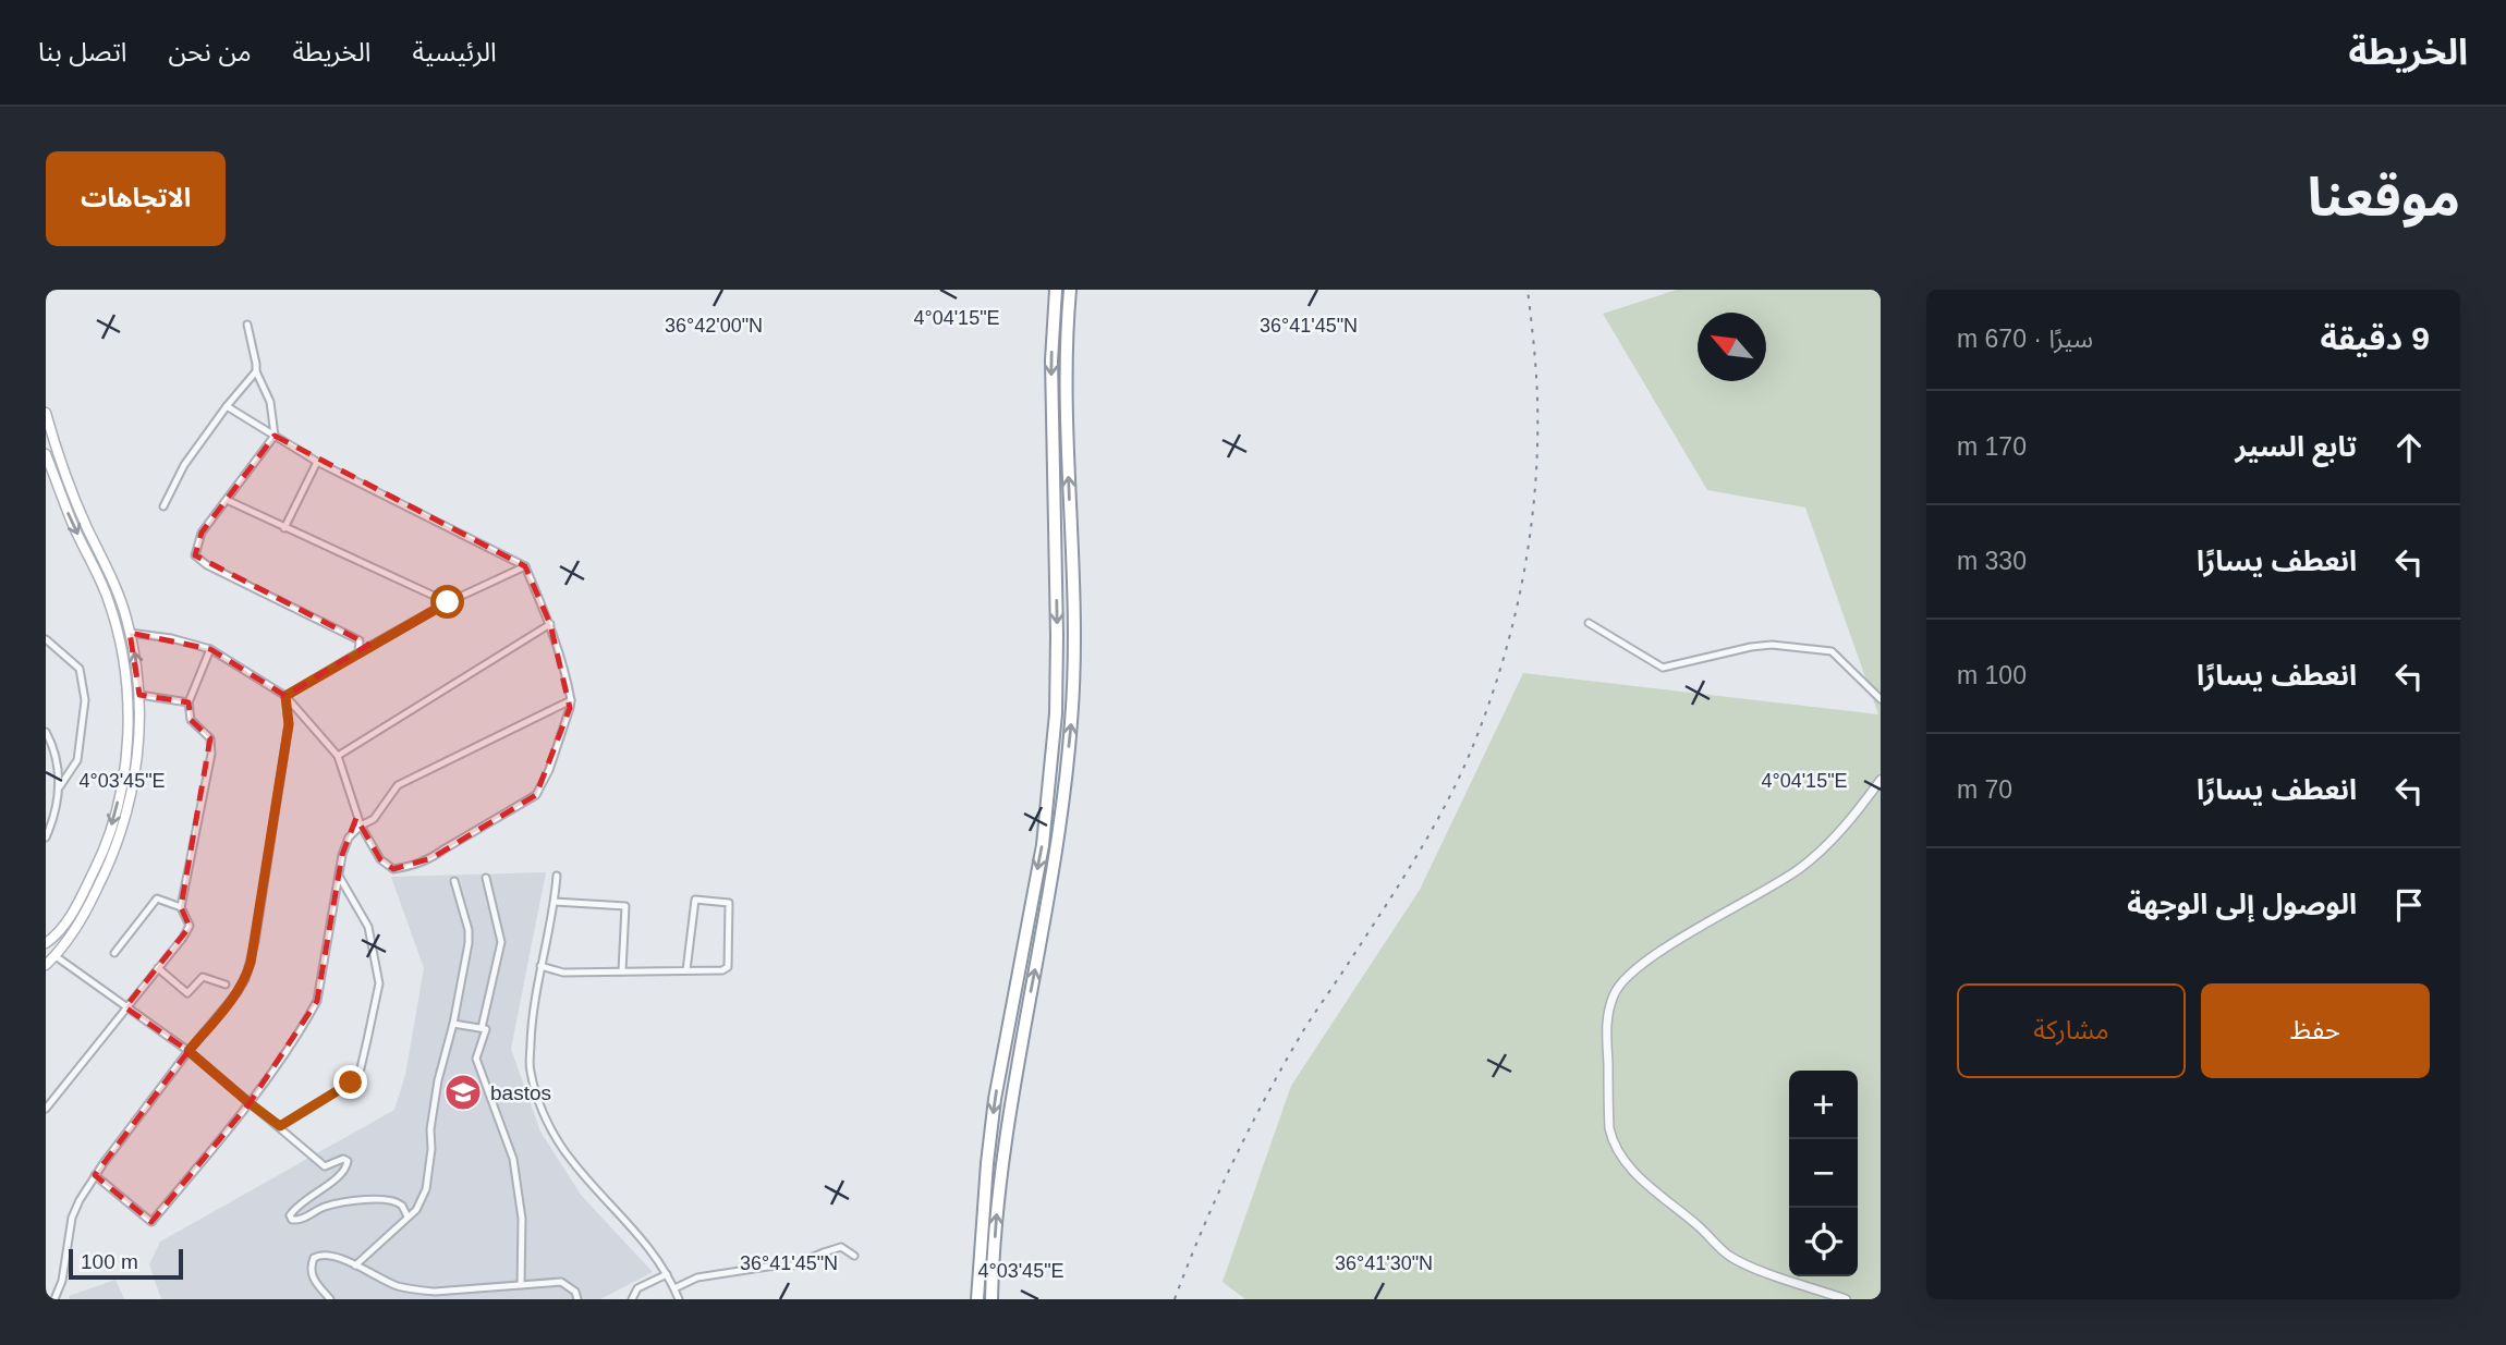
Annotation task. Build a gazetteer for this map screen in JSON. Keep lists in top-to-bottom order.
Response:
{
  "places": {
    "school or university": ["bastos"]
  },
  "scale_bar": "100 m",
  "north": "top left",
  "page": {
    "header": "الخريطة",
    "nav": [
      "الرئيسية",
      "الخريطة",
      "من نحن",
      "اتصل بنا"
    ],
    "title": "موقعنا",
    "buttons": [
      "الاتجاهات",
      ["حفظ", "مشاركة"]
    ],
    "heading": ["9 دقيقة", "سيرًا · 670 m"],
    "list": [
      ["تابع السير", "170 m"],
      ["انعطف يسارًا", "330 m"],
      ["انعطف يسارًا", "100 m"],
      ["انعطف يسارًا", "70 m"],
      "الوصول إلى الوجهة"
    ],
    "map_buttons": ["+", "−"],
    "scale": "100 m"
  },
  "coordinates": [
    "4°04'15\"E",
    "36°42'00\"N",
    "36°41'45\"N",
    "4°03'45\"E",
    "36°41'30\"N"
  ]
}
